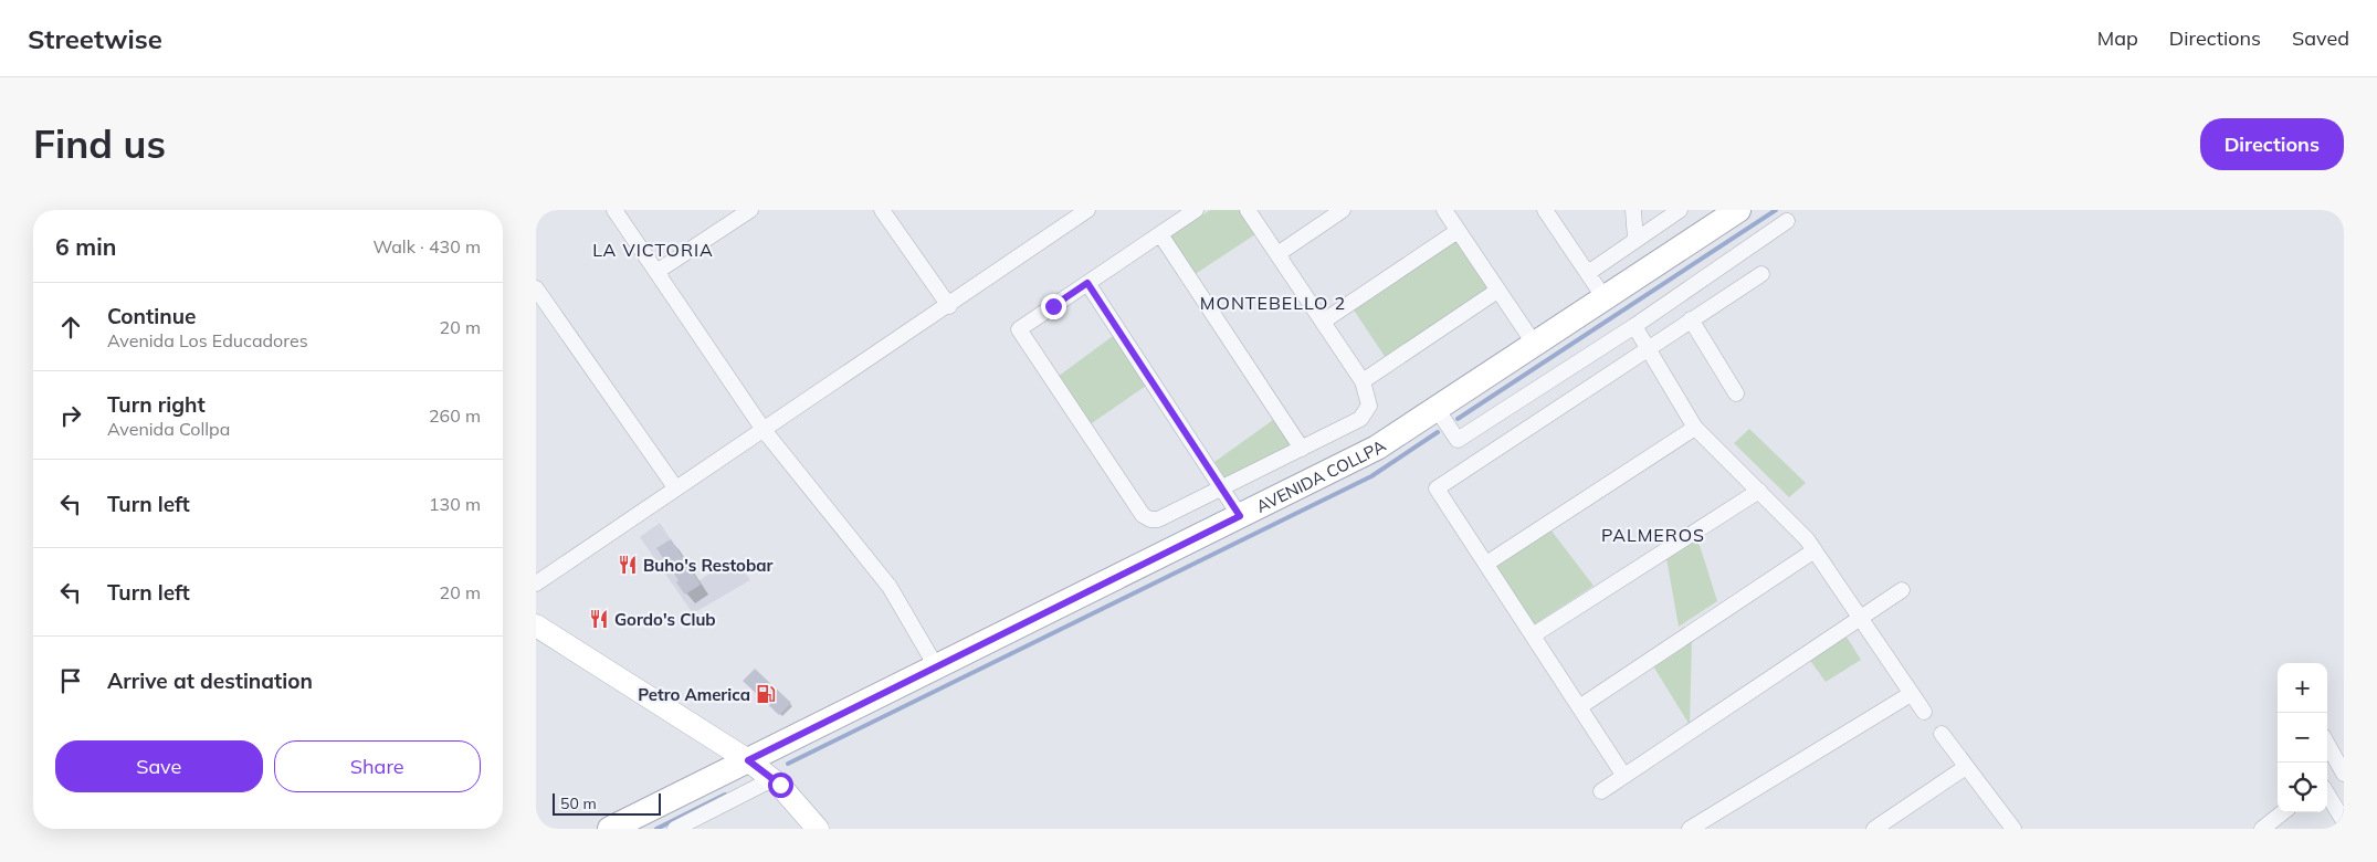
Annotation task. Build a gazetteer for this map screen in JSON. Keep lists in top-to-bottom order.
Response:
{
  "streets": {
    "main road": ["AVENIDA COLLPA"]
  },
  "districts": ["LA VICTORIA", "MONTEBELLO 2", "PALMEROS"],
  "places": {
    "restaurant": ["Buho's Restobar", "Gordo's Club"],
    "fuel station": ["Petro America"]
  },
  "scale_bar": "50 m",
  "page": {
    "header": "Streetwise",
    "nav": ["Map", "Directions", "Saved"],
    "buttons": [
      "Directions",
      ["Save", "Share"]
    ],
    "title": "Find us",
    "heading": ["6 min", "Walk · 430 m"],
    "list": [
      ["Continue", "Avenida Los Educadores", "20 m"],
      ["Turn right", "Avenida Collpa", "260 m"],
      ["Turn left", "130 m"],
      ["Turn left", "20 m"],
      "Arrive at destination"
    ],
    "map_buttons": ["+", "−"],
    "scale": "50 m"
  }
}
